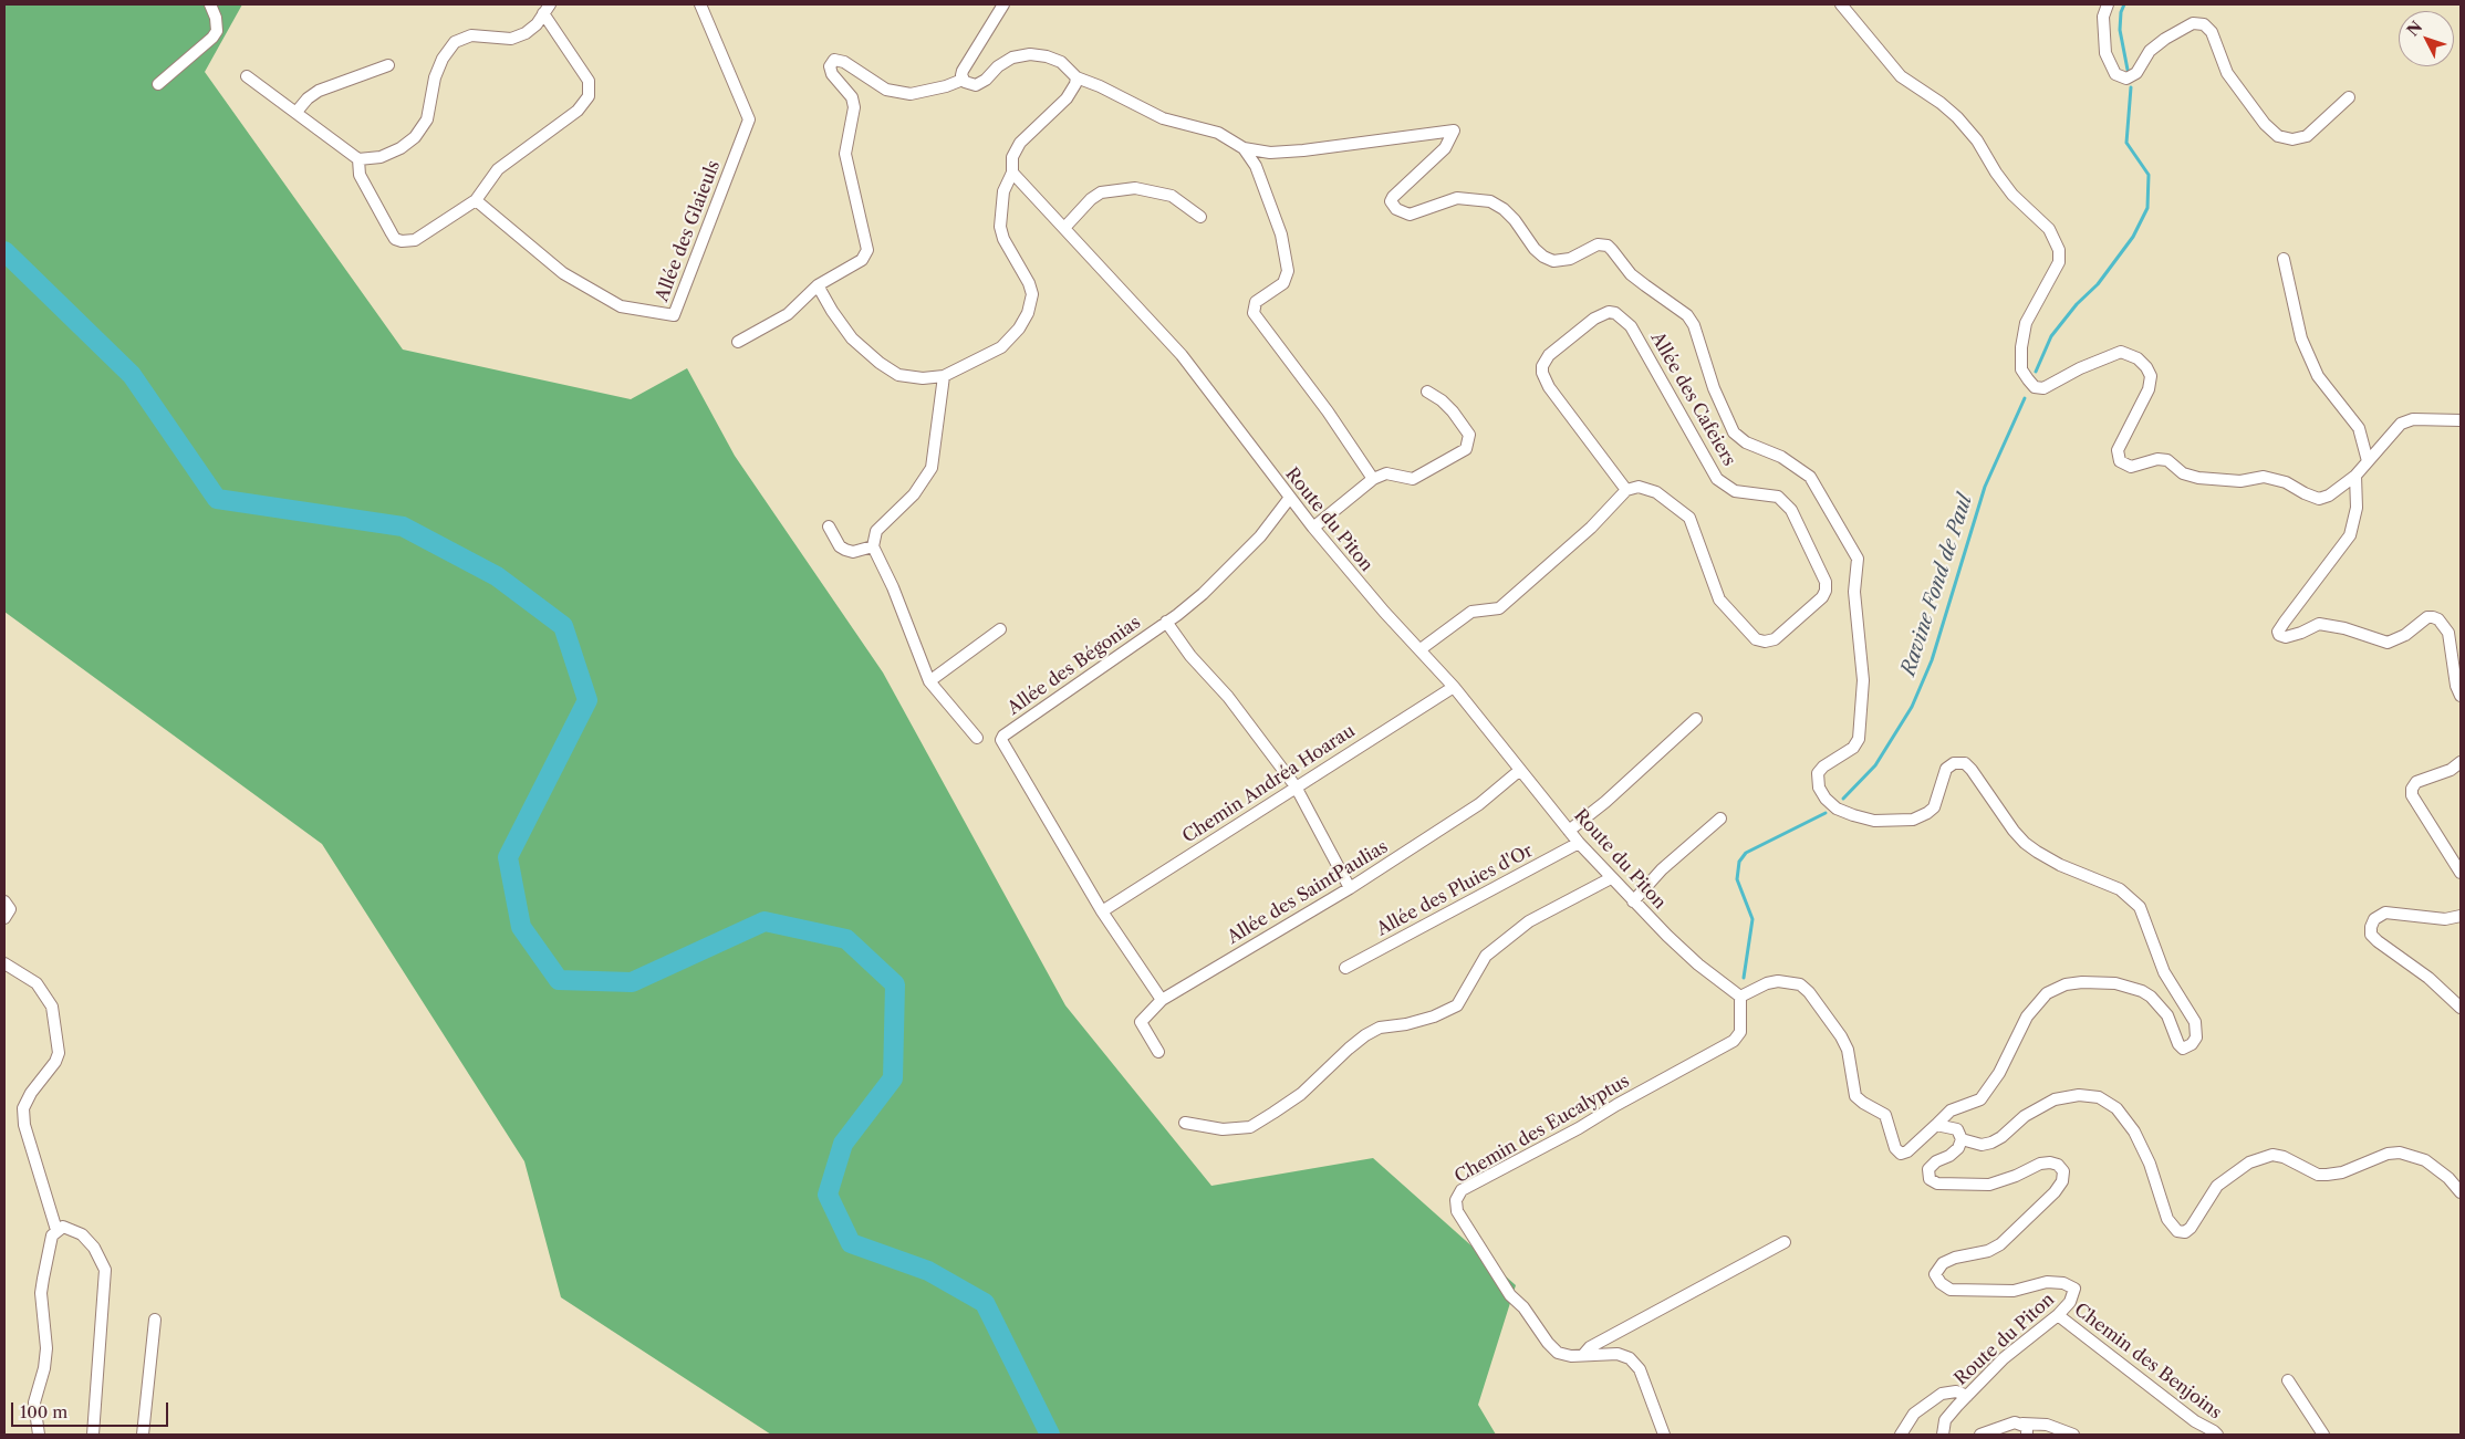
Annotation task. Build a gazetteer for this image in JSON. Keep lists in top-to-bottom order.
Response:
{
  "streets": {
    "street": [
      "Allée des Glaieuls",
      "Allée des Cafeiers",
      "Route du Piton",
      "Allée des Bégonias",
      "Chemin Andréa Hoarau",
      "Allée des Pluies d'Or",
      "Allée des SaintPaulias",
      "Chemin des Eucalyptus",
      "Chemin des Benjoins"
    ]
  },
  "crossings": [
    ["Route du Piton", "Allée des Bégonias"],
    ["Route du Piton", "Chemin Andréa Hoarau"],
    ["Route du Piton", "Allée des Pluies d'Or"],
    ["Route du Piton", "Allée des SaintPaulias"],
    ["Route du Piton", "Chemin des Eucalyptus"],
    ["Route du Piton", "Chemin des Benjoins"],
    ["Allée des Bégonias", "Chemin Andréa Hoarau"],
    ["Allée des Bégonias", "Allée des SaintPaulias"]
  ],
  "water": ["Ravine Fond de Paul"],
  "scale_bar": "100 m",
  "north": "top left"
}
